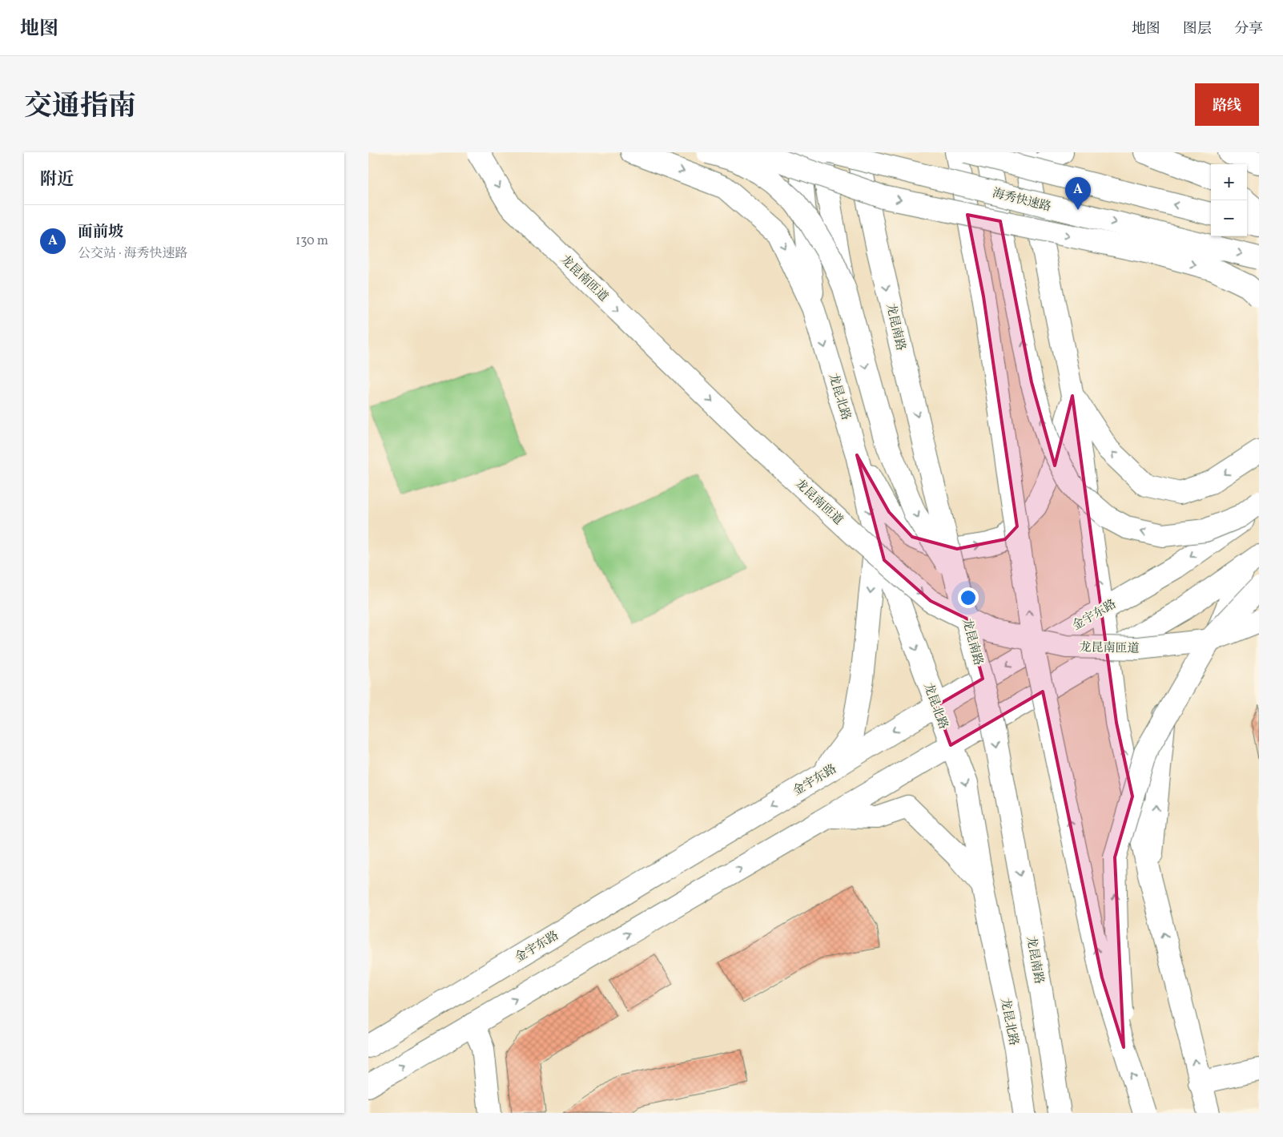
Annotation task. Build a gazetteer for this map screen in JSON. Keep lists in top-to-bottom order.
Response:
{
  "streets": {
    "main road": [
      "海秀快速路",
      "龙昆南匝道",
      "龙昆南路",
      "龙昆北路",
      "金宇东路"
    ]
  },
  "crossings": [
    ["龙昆北路", "金宇东路"]
  ],
  "page": {
    "header": "地图",
    "nav": ["地图", "图层", "分享"],
    "title": "交通指南",
    "buttons": "路线",
    "heading": "附近",
    "map_buttons": ["+", "−"],
    "pins": "A",
    "list": [
      {
        "mark": "A",
        "name": "面前坡",
        "note": "公交站 · 海秀快速路",
        "value": "130 m"
      }
    ]
  }
}
